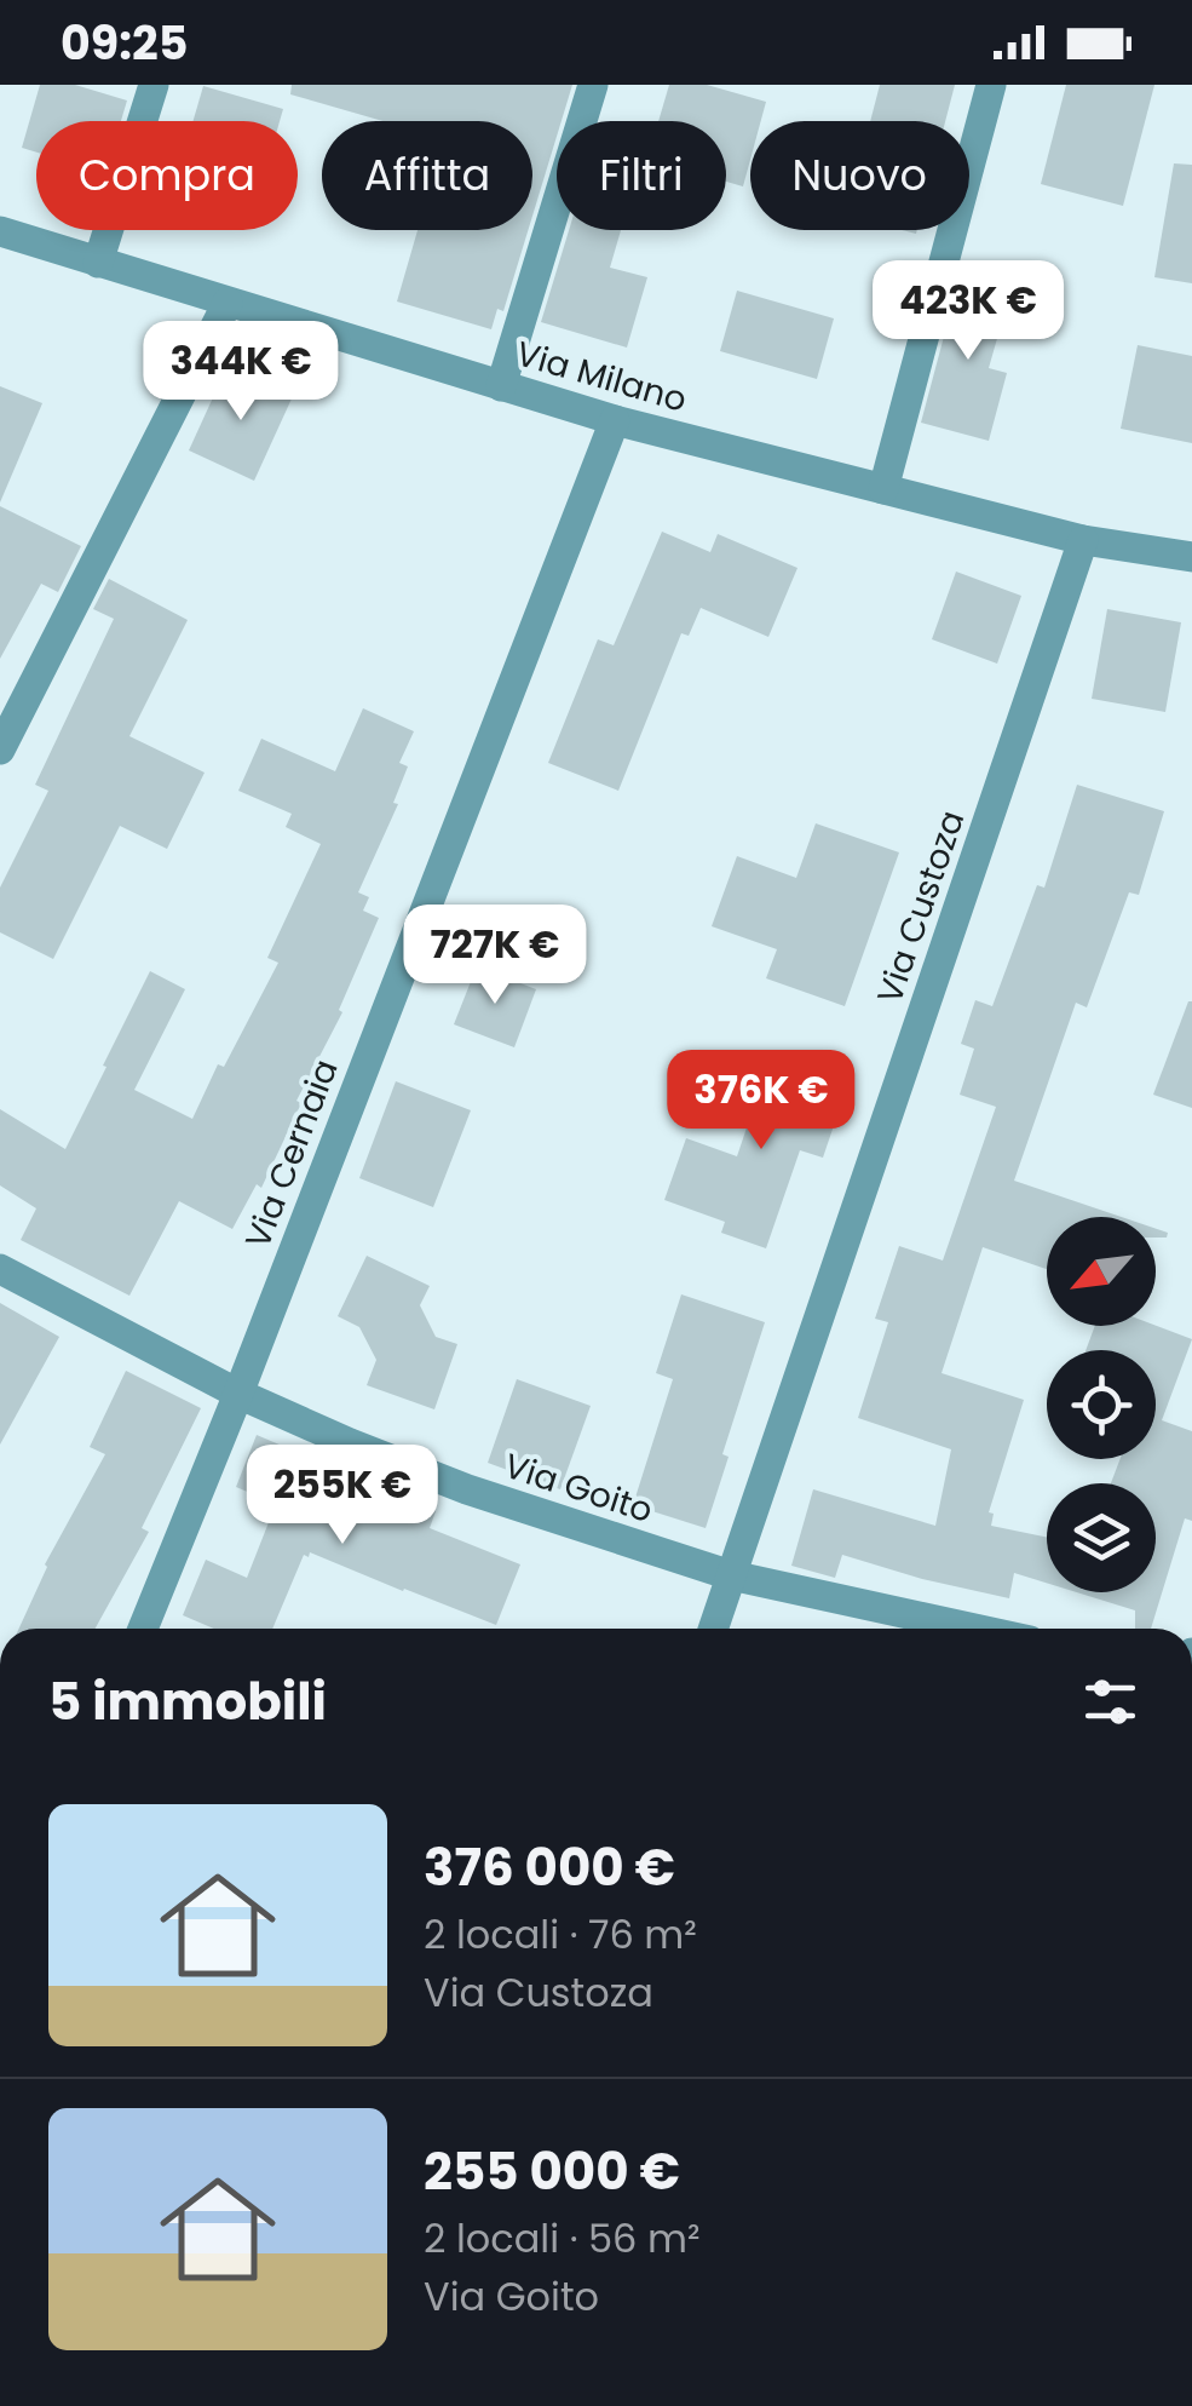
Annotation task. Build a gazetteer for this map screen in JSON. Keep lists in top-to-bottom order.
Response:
{
  "streets": {
    "street": [
      "Via Milano",
      "Via Custoza",
      "Via Cernaia",
      "Via Goito"
    ]
  },
  "crossings": [
    ["Via Milano", "Via Custoza"],
    ["Via Milano", "Via Cernaia"],
    ["Via Custoza", "Via Goito"],
    ["Via Cernaia", "Via Goito"]
  ],
  "north": "bottom left",
  "page": {
    "status": "09:25",
    "chip": [
      "Compra",
      "Affitta",
      "Filtri",
      "Nuovo"
    ],
    "price": [
      "423K €",
      "344K €",
      "727K €",
      "376K €",
      "255K €"
    ],
    "heading": "5 immobili",
    "list": [
      {
        "name": "376 000 €",
        "note": "2 locali · 76 m² · Via Custoza"
      },
      {
        "name": "255 000 €",
        "note": "2 locali · 56 m² · Via Goito"
      }
    ]
  }
}
